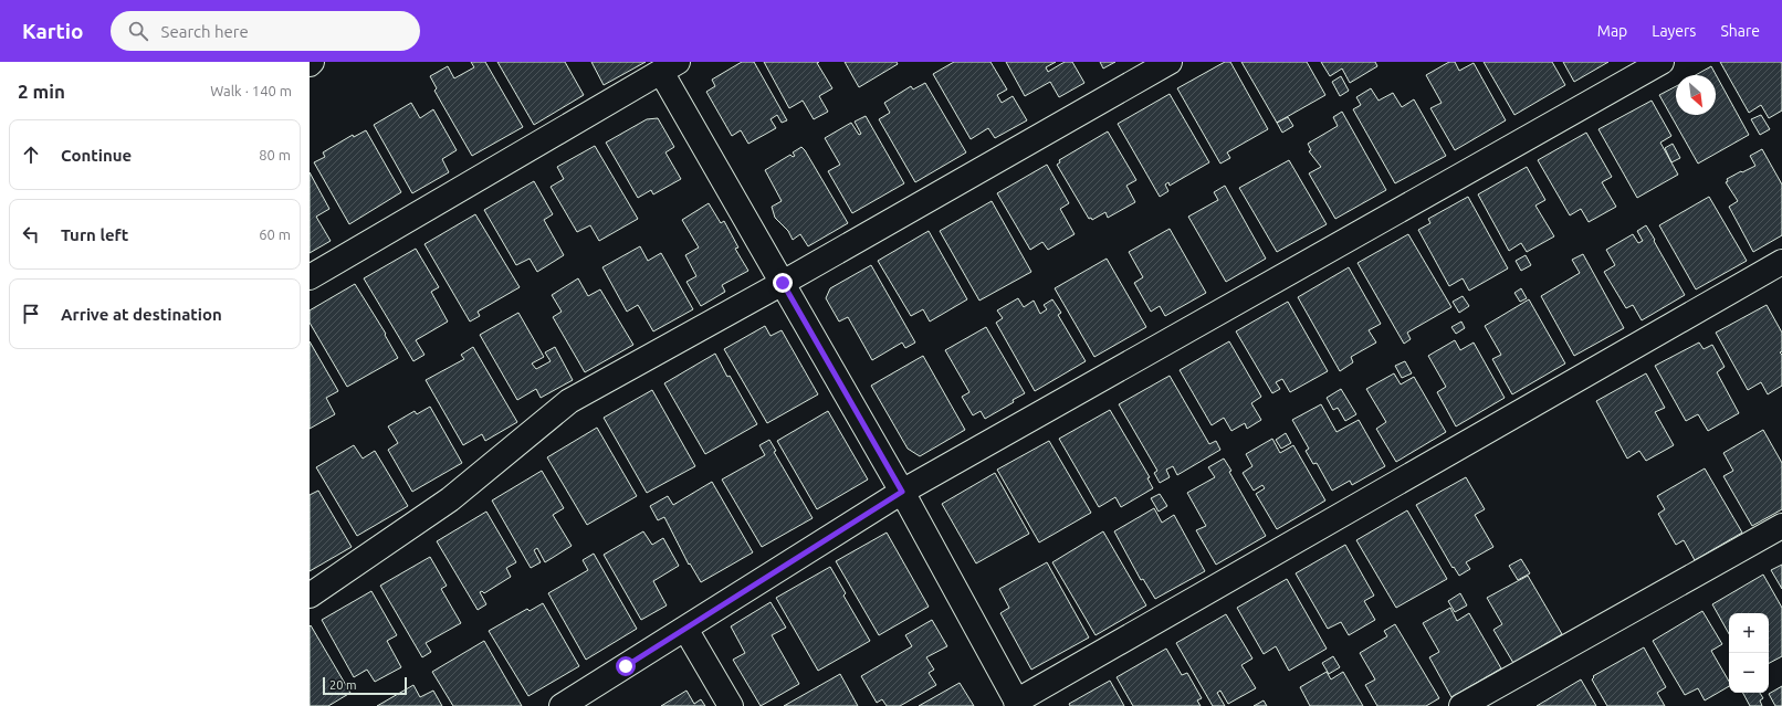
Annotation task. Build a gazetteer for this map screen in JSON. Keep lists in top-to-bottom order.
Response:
{
  "scale_bar": "20 m",
  "north": "bottom right",
  "page": {
    "header": "Kartio",
    "search": "Search here",
    "nav": ["Map", "Layers", "Share"],
    "heading": ["2 min", "Walk · 140 m"],
    "list": [
      ["Continue", "80 m"],
      ["Turn left", "60 m"],
      "Arrive at destination"
    ],
    "map_buttons": ["+", "−"],
    "scale": "20 m"
  }
}
